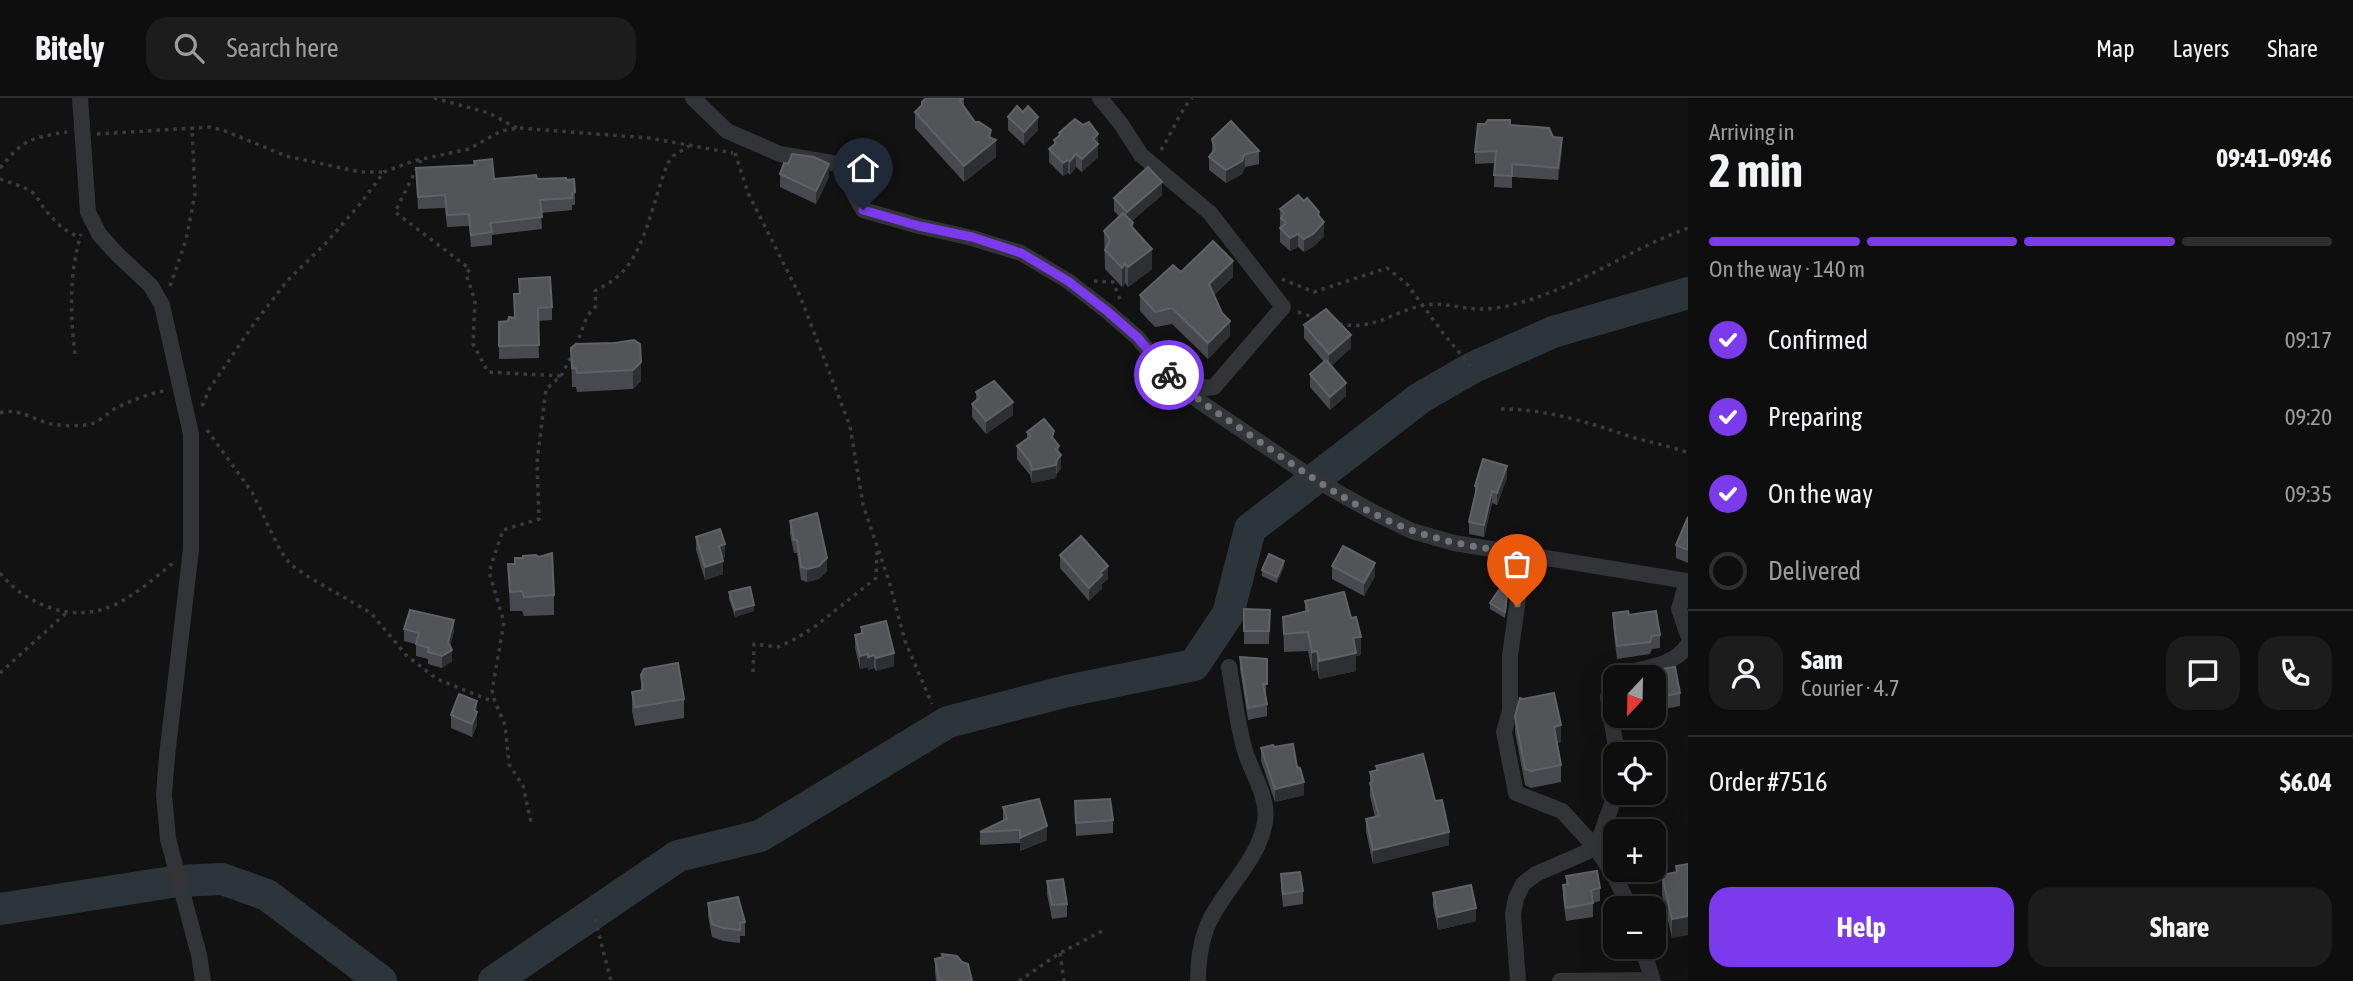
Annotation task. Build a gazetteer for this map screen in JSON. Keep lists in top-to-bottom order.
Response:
{
  "north": "bottom",
  "page": {
    "header": "Bitely",
    "search": "Search here",
    "nav": ["Map", "Layers", "Share"],
    "heading": ["2 min", "Arriving in", "09:41–09:46"],
    "panel": [
      "Sam",
      "Courier · 4.7",
      "Order #7516",
      "$6.04"
    ],
    "bar": "On the way · 140 m",
    "list": [
      ["Confirmed", "09:17"],
      ["Preparing", "09:20"],
      ["On the way", "09:35"],
      "Delivered"
    ],
    "map_buttons": ["+", "−"],
    "buttons": ["Help", "Share"]
  }
}
